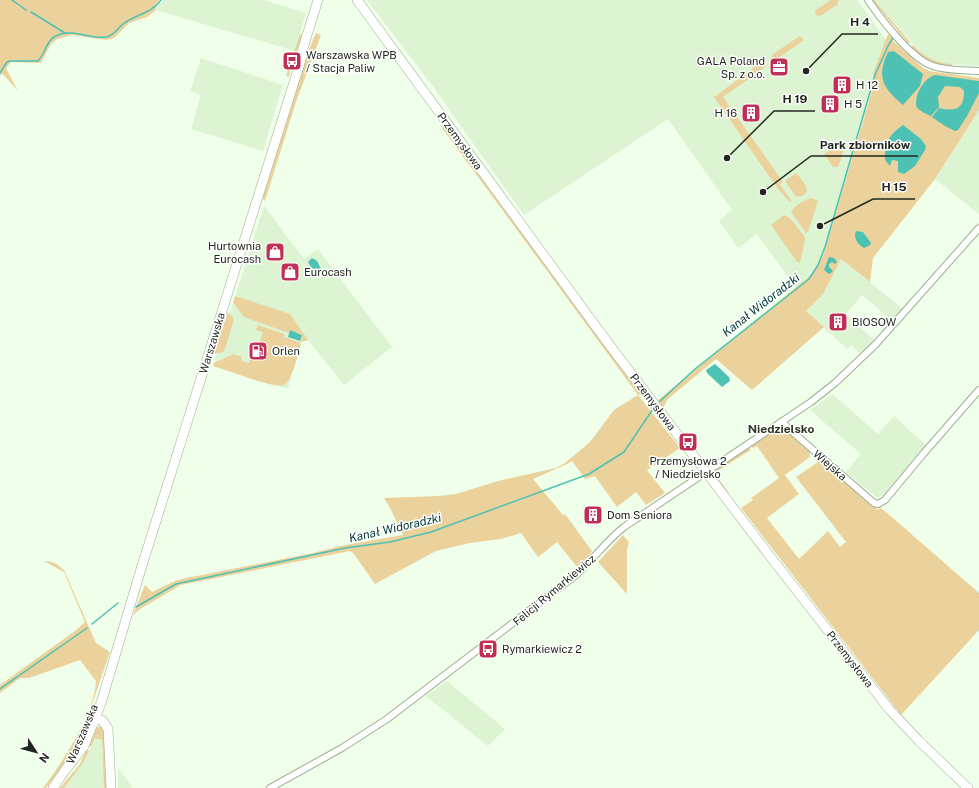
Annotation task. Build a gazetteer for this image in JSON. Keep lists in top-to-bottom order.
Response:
{
  "streets": {
    "street": [
      "Przemysłowa",
      "Warszawska",
      "Wiejska",
      "Felicji Rymarkiewicz"
    ]
  },
  "crossings": [
    ["Przemysłowa", "Felicji Rymarkiewicz"],
    ["Wiejska", "Felicji Rymarkiewicz"]
  ],
  "districts": ["Niedzielsko"],
  "water": ["Kanał Widoradzki"],
  "places": {
    "bus stop": ["Warszawska WPB / Stacja Paliw", "Przemysłowa 2 / Niedzielsko", "Rymarkiewicz 2"],
    "office": ["GALA Poland Sp. z o.o."],
    "other": [
      "H 4",
      "H 19",
      "Park zbiorników",
      "H 15"
    ],
    "building": [
      "H 12",
      "H 5",
      "H 16",
      "BIOSOW",
      "Dom Seniora"
    ],
    "shop": ["Hurtownia Eurocash", "Eurocash"],
    "fuel station": ["Orlen"]
  },
  "north": "bottom right"
}
